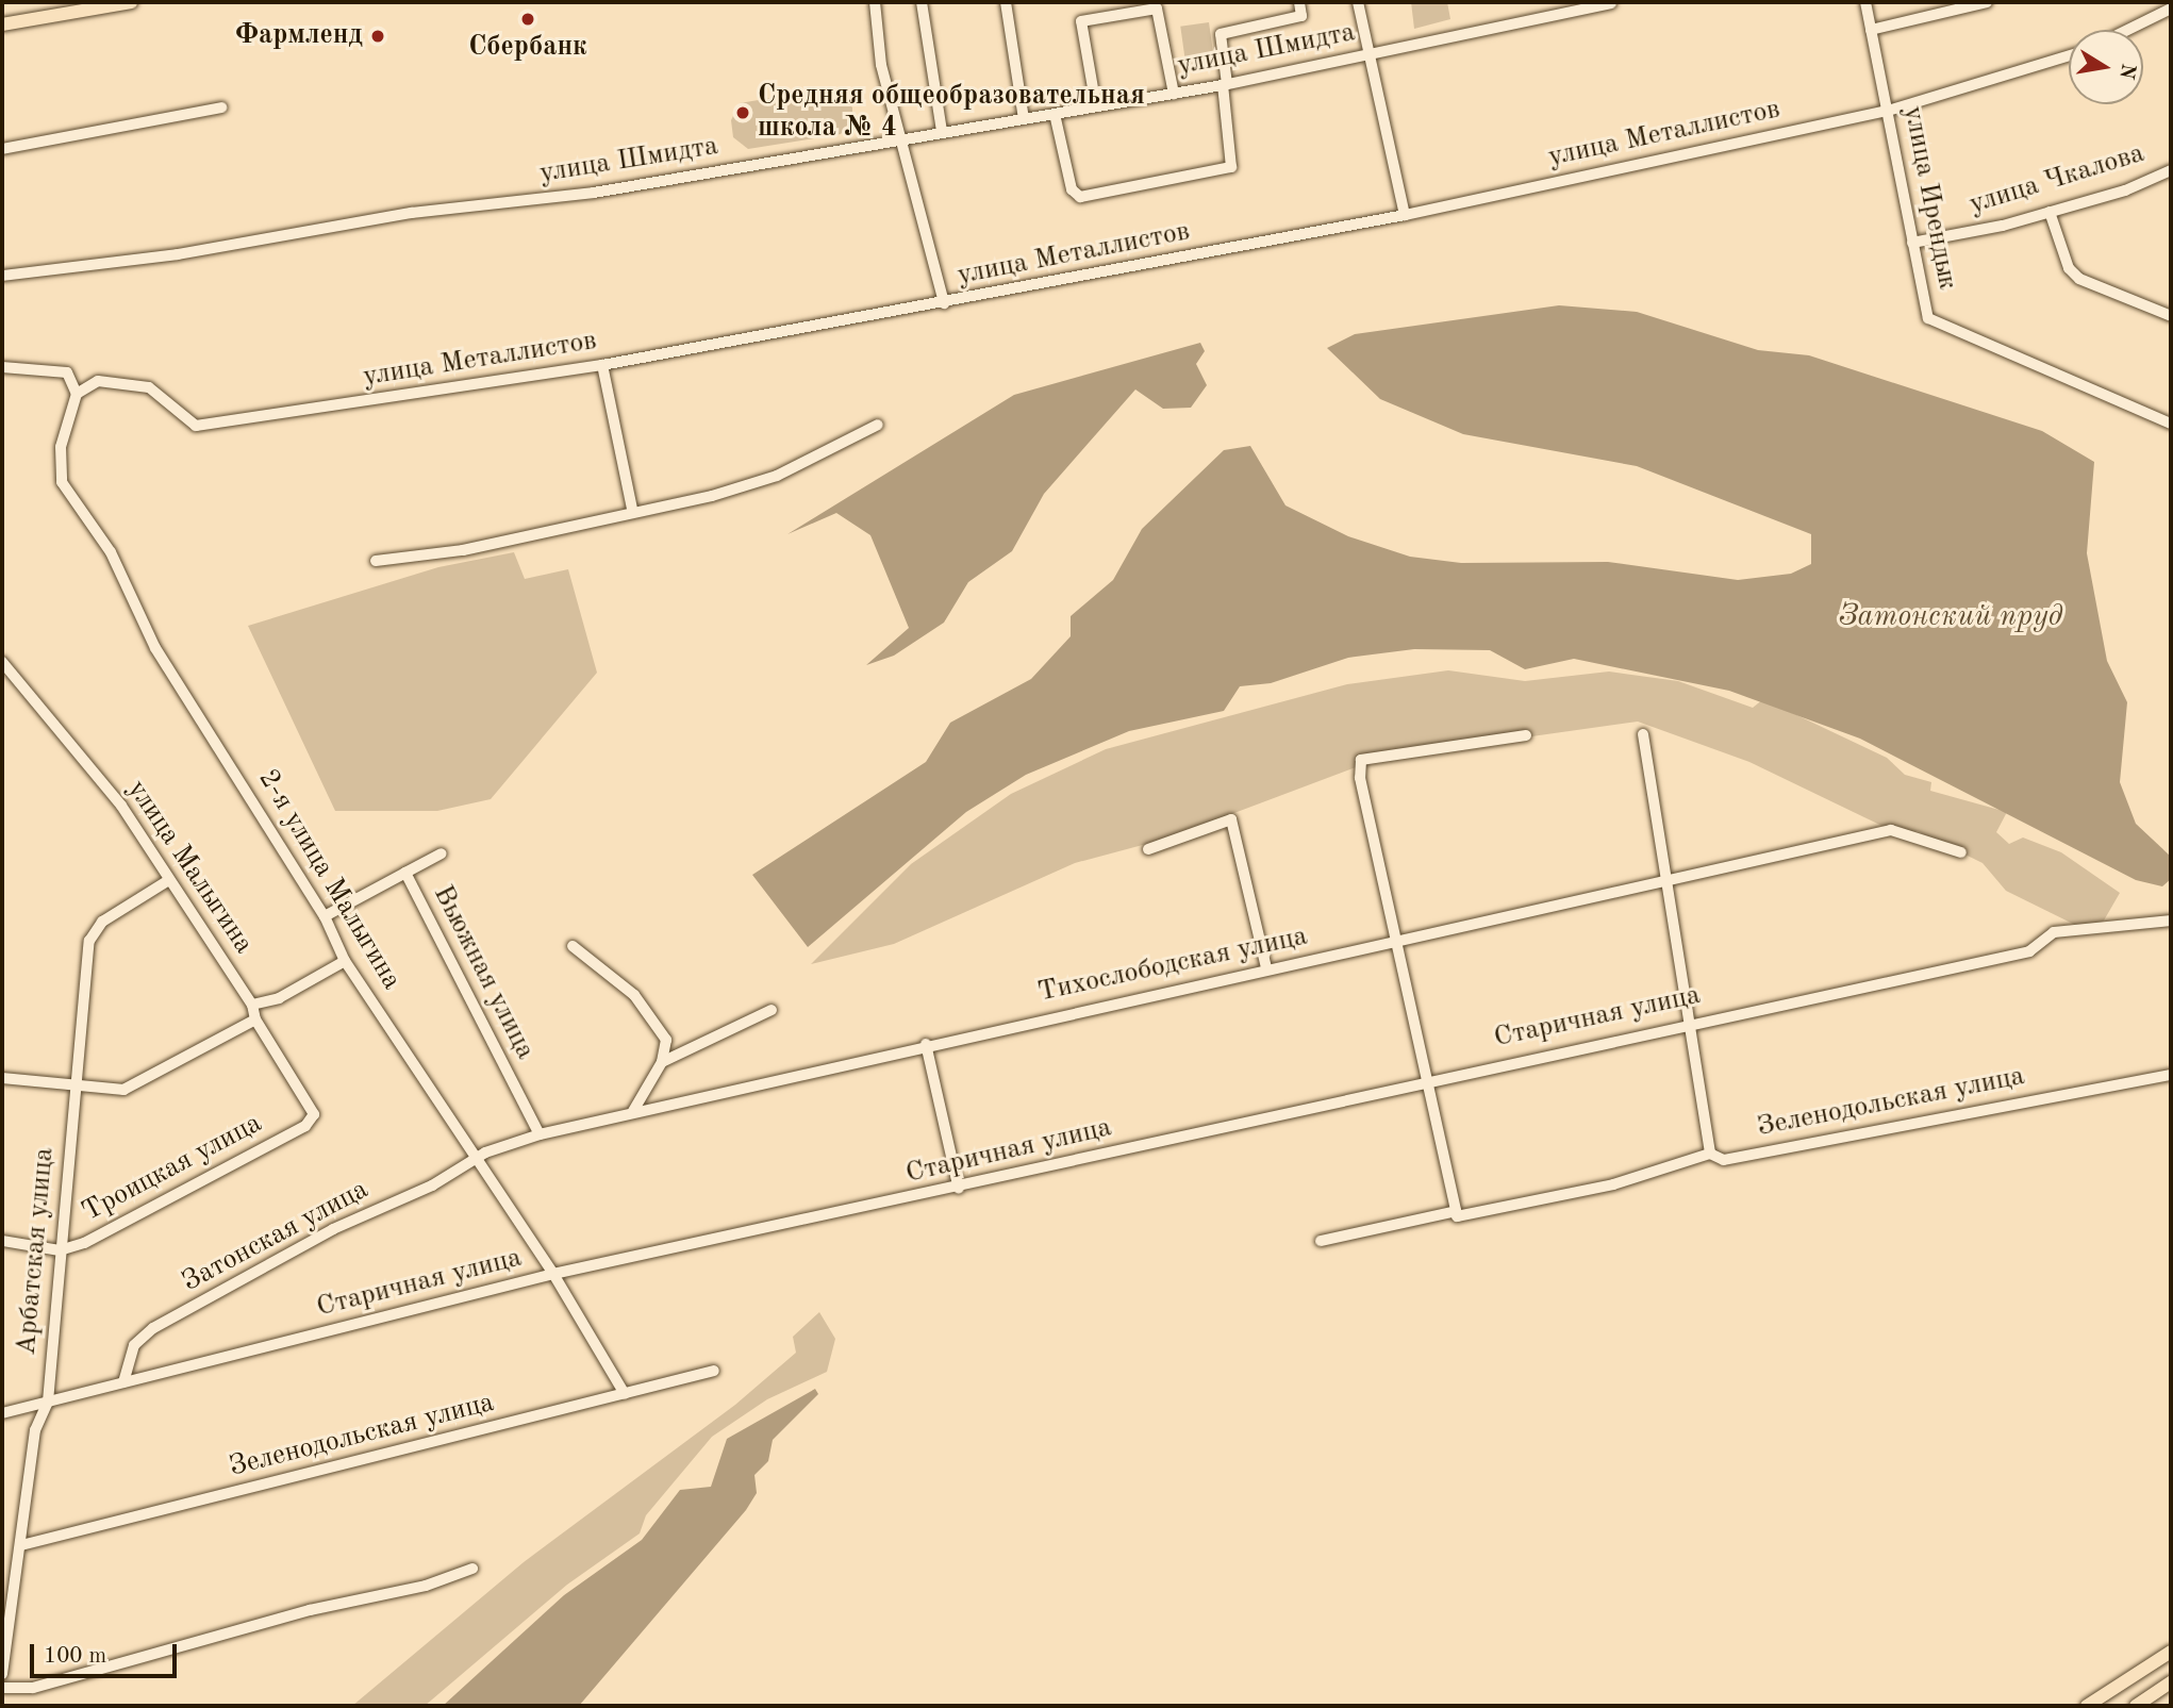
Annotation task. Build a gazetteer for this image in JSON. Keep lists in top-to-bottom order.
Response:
{
  "streets": {
    "street": [
      "улица Шмидта",
      "улица Металлистов",
      "улица Чкалова",
      "улица Ирендык",
      "улица Малыгина",
      "2-я улица Малыгина",
      "Тихослободская улица",
      "Вьюжная улица",
      "Старичная улица",
      "Зеленодольская улица",
      "Троицкая улица",
      "Затонская улица",
      "Арбатская улица"
    ]
  },
  "crossings": [
    ["улица Металлистов", "улица Ирендык"],
    ["улица Металлистов", "2-я улица Малыгина"],
    ["улица Чкалова", "улица Ирендык"],
    ["улица Малыгина", "Троицкая улица"],
    ["улица Малыгина", "Арбатская улица"],
    ["2-я улица Малыгина", "Тихослободская улица"],
    ["2-я улица Малыгина", "Вьюжная улица"],
    ["2-я улица Малыгина", "Старичная улица"],
    ["2-я улица Малыгина", "Зеленодольская улица"],
    ["2-я улица Малыгина", "Затонская улица"],
    ["Тихослободская улица", "Вьюжная улица"],
    ["Тихослободская улица", "Затонская улица"],
    ["Старичная улица", "Затонская улица"],
    ["Старичная улица", "Арбатская улица"],
    ["Зеленодольская улица", "Арбатская улица"],
    ["Троицкая улица", "Арбатская улица"]
  ],
  "water": ["Затонский пруд"],
  "places": ["Сбербанк", "Фармленд", "Средняя общеобразовательная школа № 4"],
  "scale_bar": "100 m",
  "north": "right"
}
